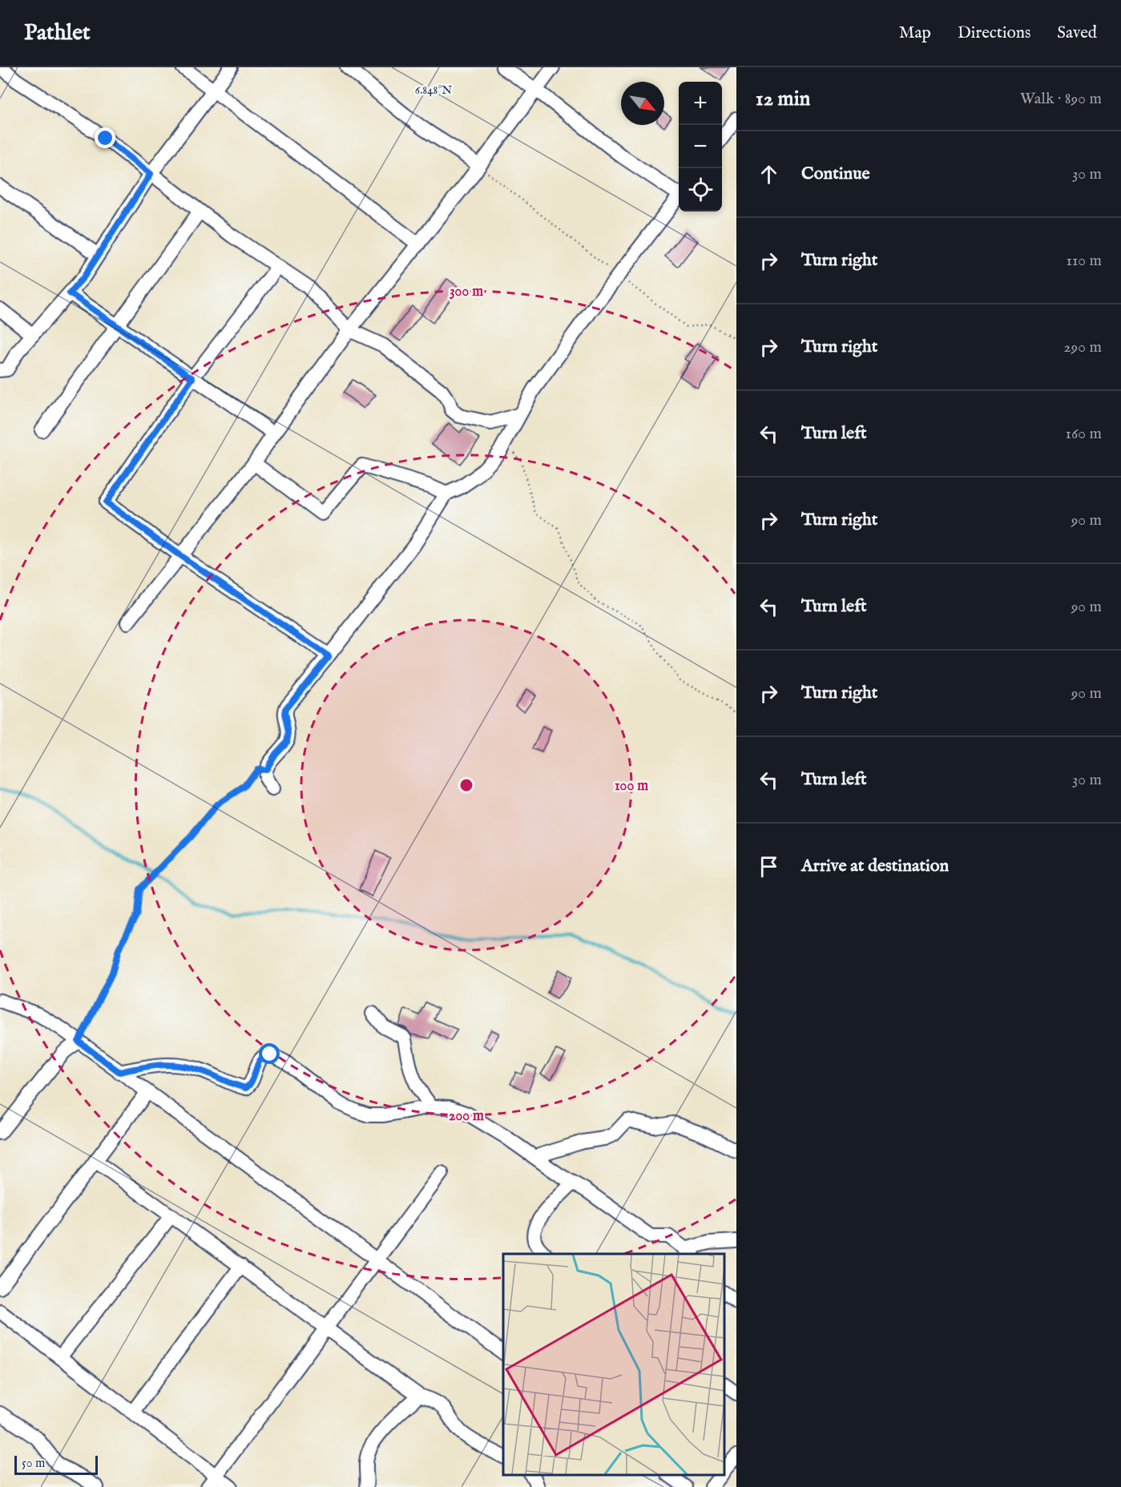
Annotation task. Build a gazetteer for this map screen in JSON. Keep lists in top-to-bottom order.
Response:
{
  "scale_bar": "50 m",
  "north": "bottom right",
  "page": {
    "header": "Pathlet",
    "nav": ["Map", "Directions", "Saved"],
    "heading": ["12 min", "Walk · 890 m"],
    "map_buttons": ["+", "−"],
    "list": [
      ["Continue", "30 m"],
      ["Turn right", "110 m"],
      ["Turn right", "290 m"],
      ["Turn left", "160 m"],
      ["Turn right", "90 m"],
      ["Turn left", "90 m"],
      ["Turn right", "90 m"],
      ["Turn left", "30 m"],
      "Arrive at destination"
    ],
    "scale": "50 m"
  },
  "coordinates": ["6.848°N"],
  "rings": ["300 m", "100 m", "200 m"]
}
